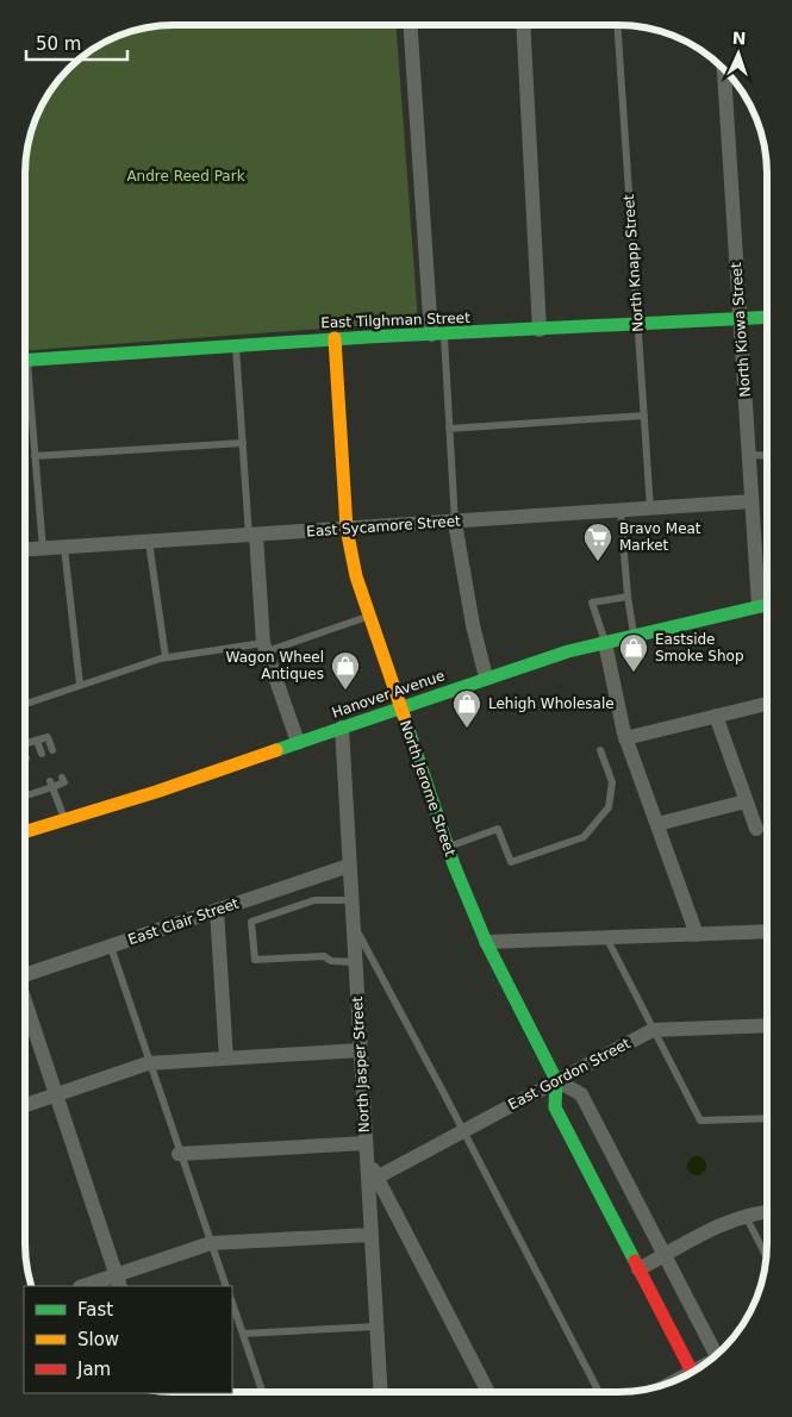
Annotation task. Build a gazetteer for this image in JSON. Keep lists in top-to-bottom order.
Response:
{
  "streets": {
    "street": [
      "East Tilghman Street",
      "North Kiowa Street",
      "East Sycamore Street",
      "Hanover Avenue",
      "North Jerome Street",
      "East Clair Street",
      "North Jasper Street",
      "East Gordon Street"
    ],
    "lane": ["North Knapp Street"]
  },
  "crossings": [
    ["North Knapp Street", "East Tilghman Street"],
    ["North Knapp Street", "East Sycamore Street"],
    ["East Tilghman Street", "North Kiowa Street"],
    ["East Tilghman Street", "North Jerome Street"],
    ["North Kiowa Street", "East Sycamore Street"],
    ["North Kiowa Street", "Hanover Avenue"],
    ["East Sycamore Street", "North Jerome Street"],
    ["Hanover Avenue", "North Jerome Street"],
    ["Hanover Avenue", "North Jasper Street"],
    ["North Jerome Street", "East Gordon Street"],
    ["East Clair Street", "North Jasper Street"]
  ],
  "parks": ["Andre Reed Park"],
  "places": {
    "supermarket": ["Bravo Meat Market"],
    "shop": ["Eastside Smoke Shop", "Wagon Wheel Antiques", "Lehigh Wholesale"]
  },
  "legend": ["Fast", "Slow", "Jam"],
  "scale_bar": "50 m",
  "north": "top"
}
